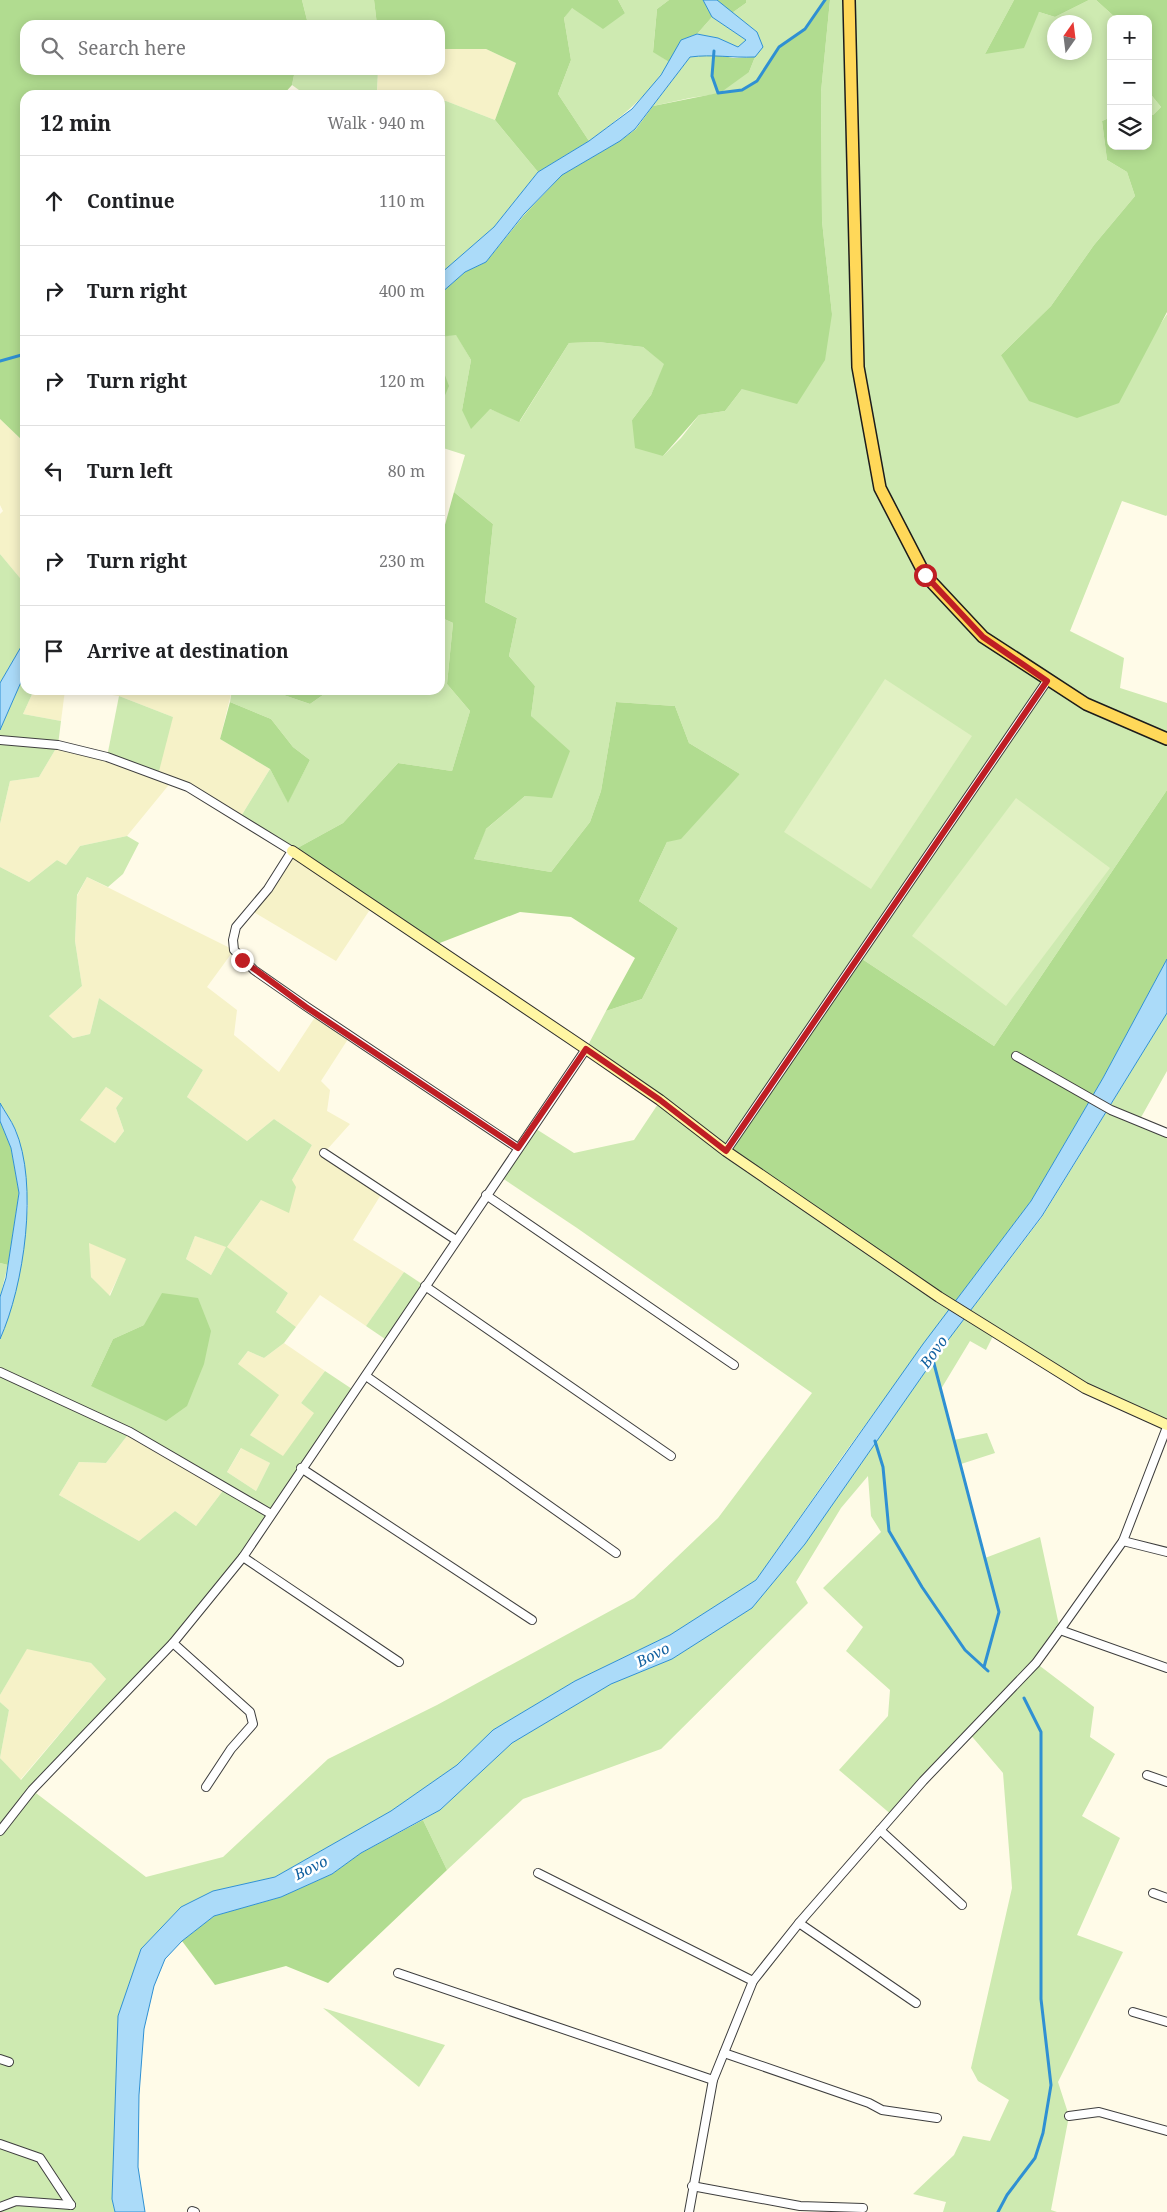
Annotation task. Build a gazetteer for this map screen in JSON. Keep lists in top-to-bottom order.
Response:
{
  "water": ["Bovo"],
  "north": "top",
  "page": {
    "map_buttons": ["+", "−"],
    "search": "Search here",
    "heading": ["12 min", "Walk · 940 m"],
    "list": [
      ["Continue", "110 m"],
      ["Turn right", "400 m"],
      ["Turn right", "120 m"],
      ["Turn left", "80 m"],
      ["Turn right", "230 m"],
      "Arrive at destination"
    ]
  }
}
